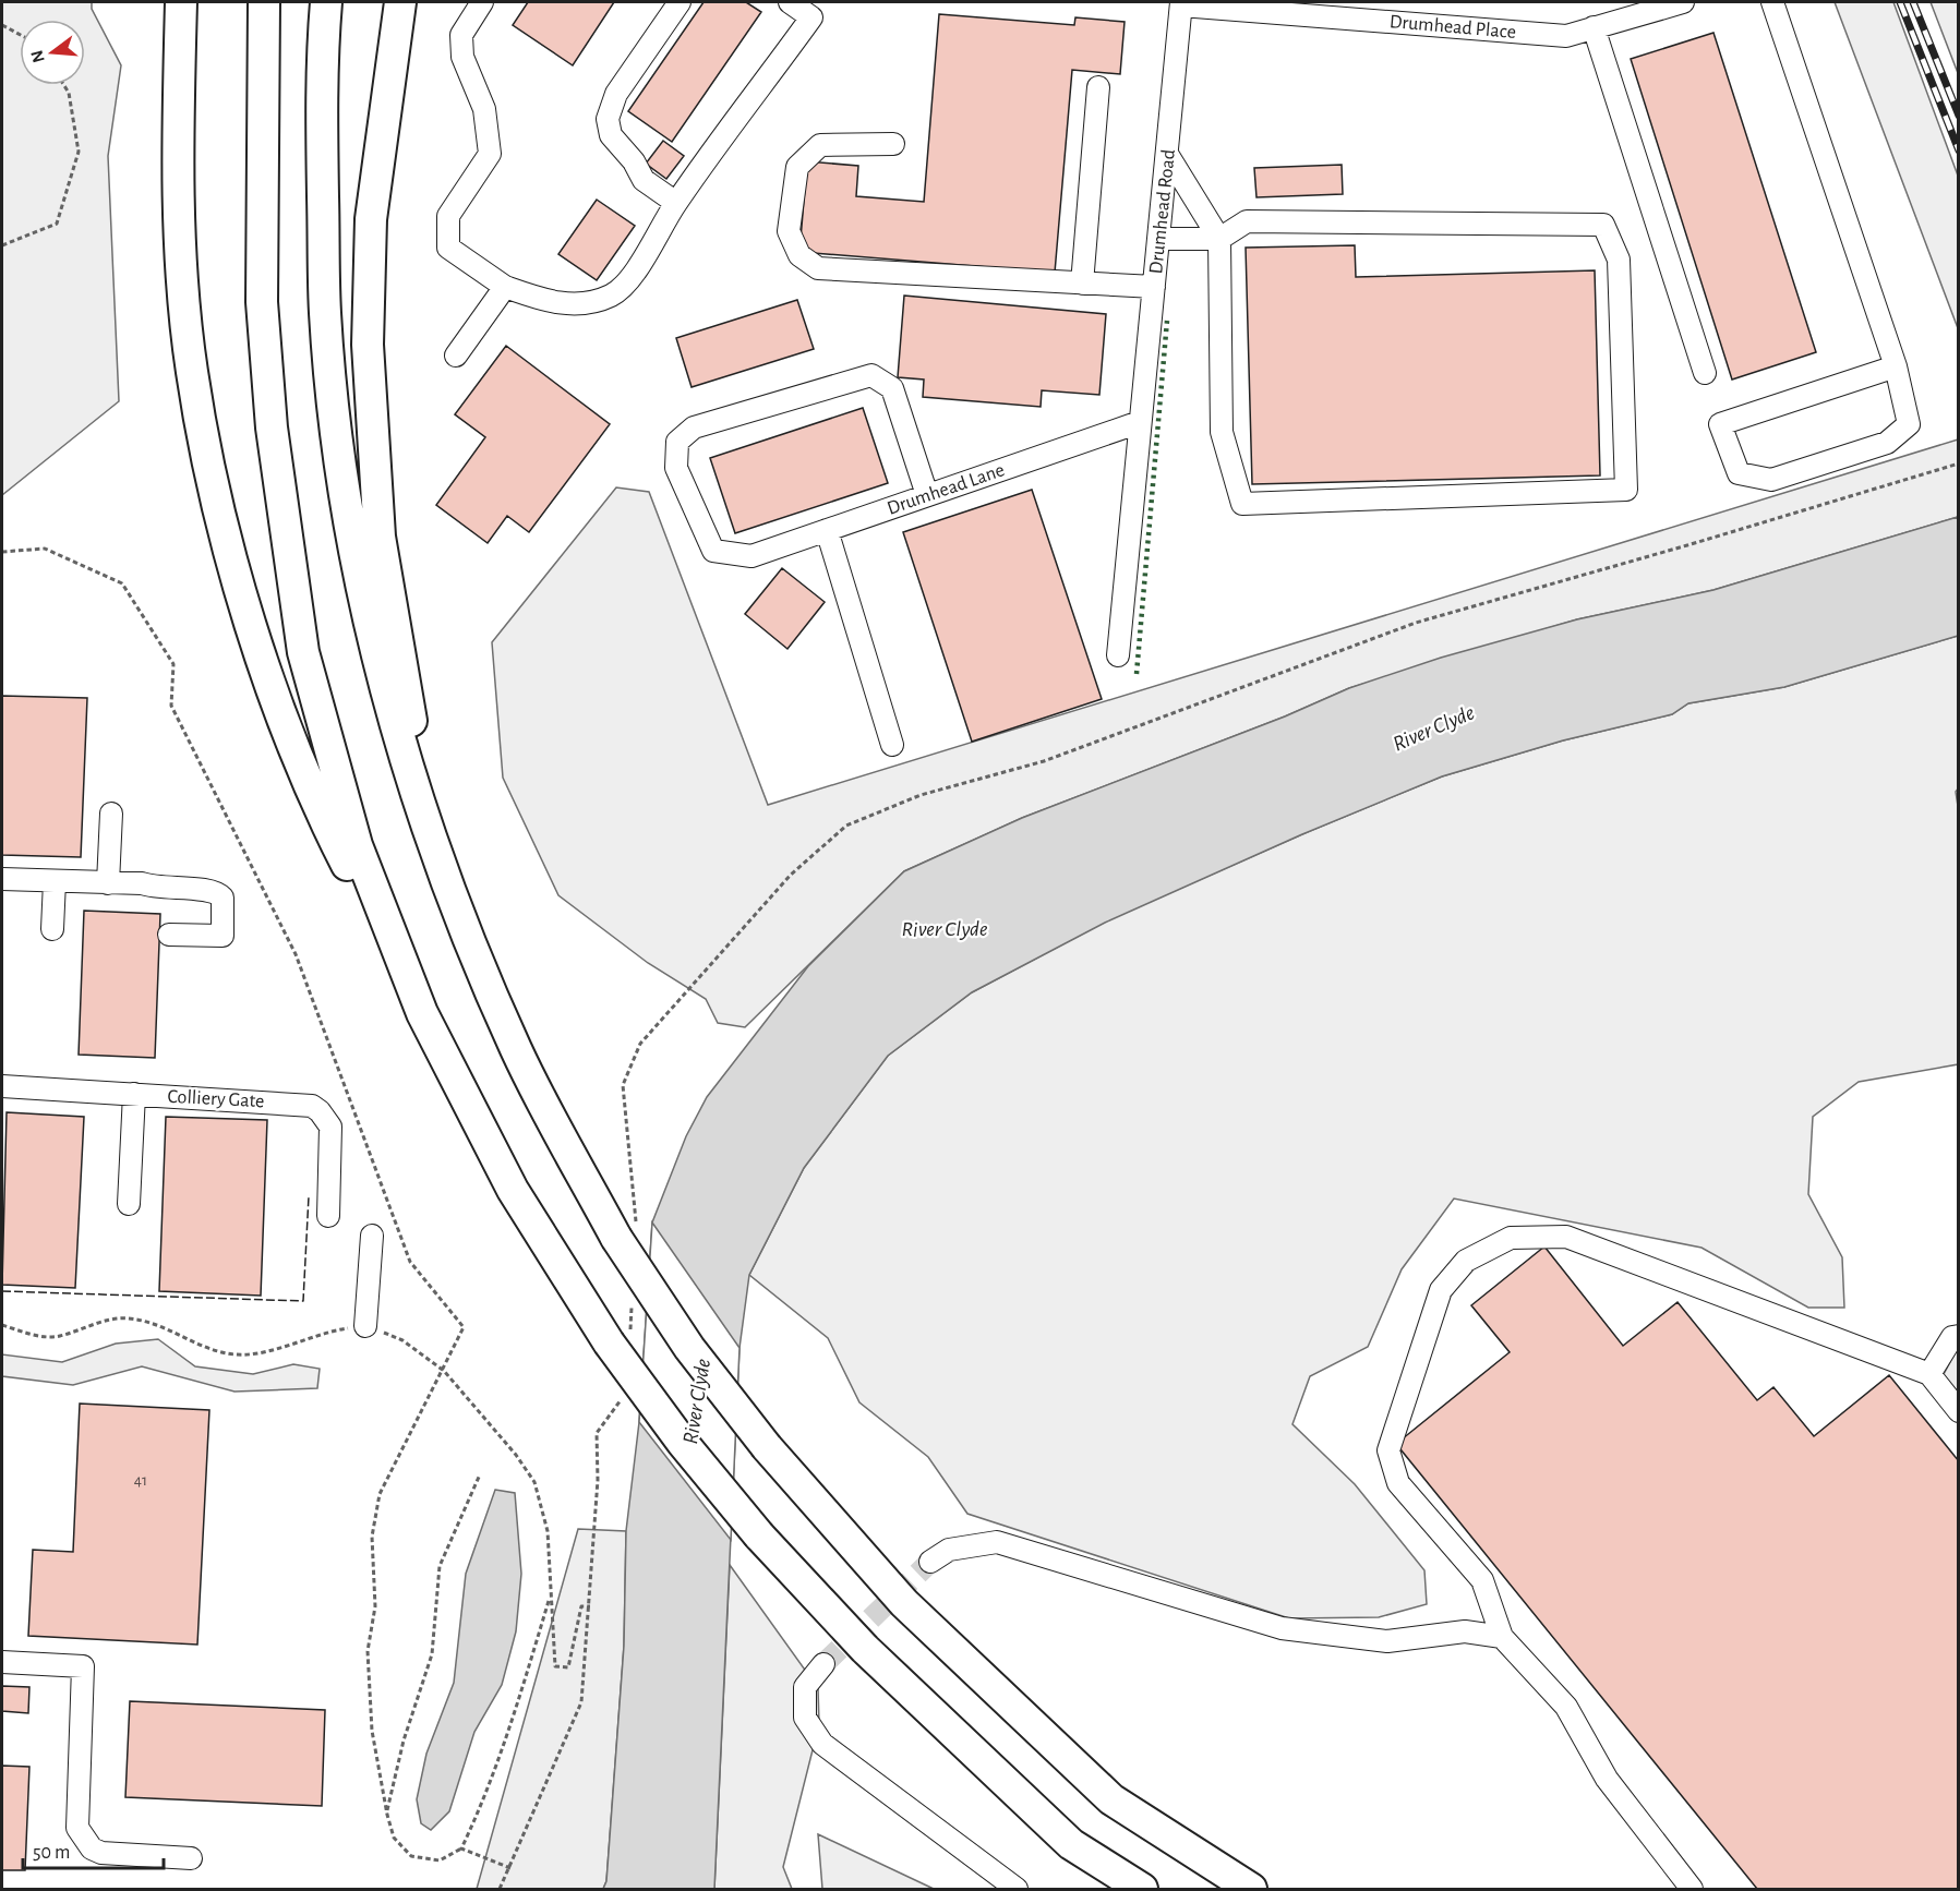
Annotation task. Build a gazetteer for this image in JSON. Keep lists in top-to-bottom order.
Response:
{
  "streets": {
    "street": [
      "Drumhead Place",
      "Drumhead Road",
      "Drumhead Lane",
      "Colliery Gate"
    ]
  },
  "crossings": [
    ["Drumhead Place", "Drumhead Road"],
    ["Drumhead Road", "Drumhead Lane"]
  ],
  "water": ["River Clyde"],
  "house_numbers": ["41"],
  "scale_bar": "50 m",
  "north": "left"
}
